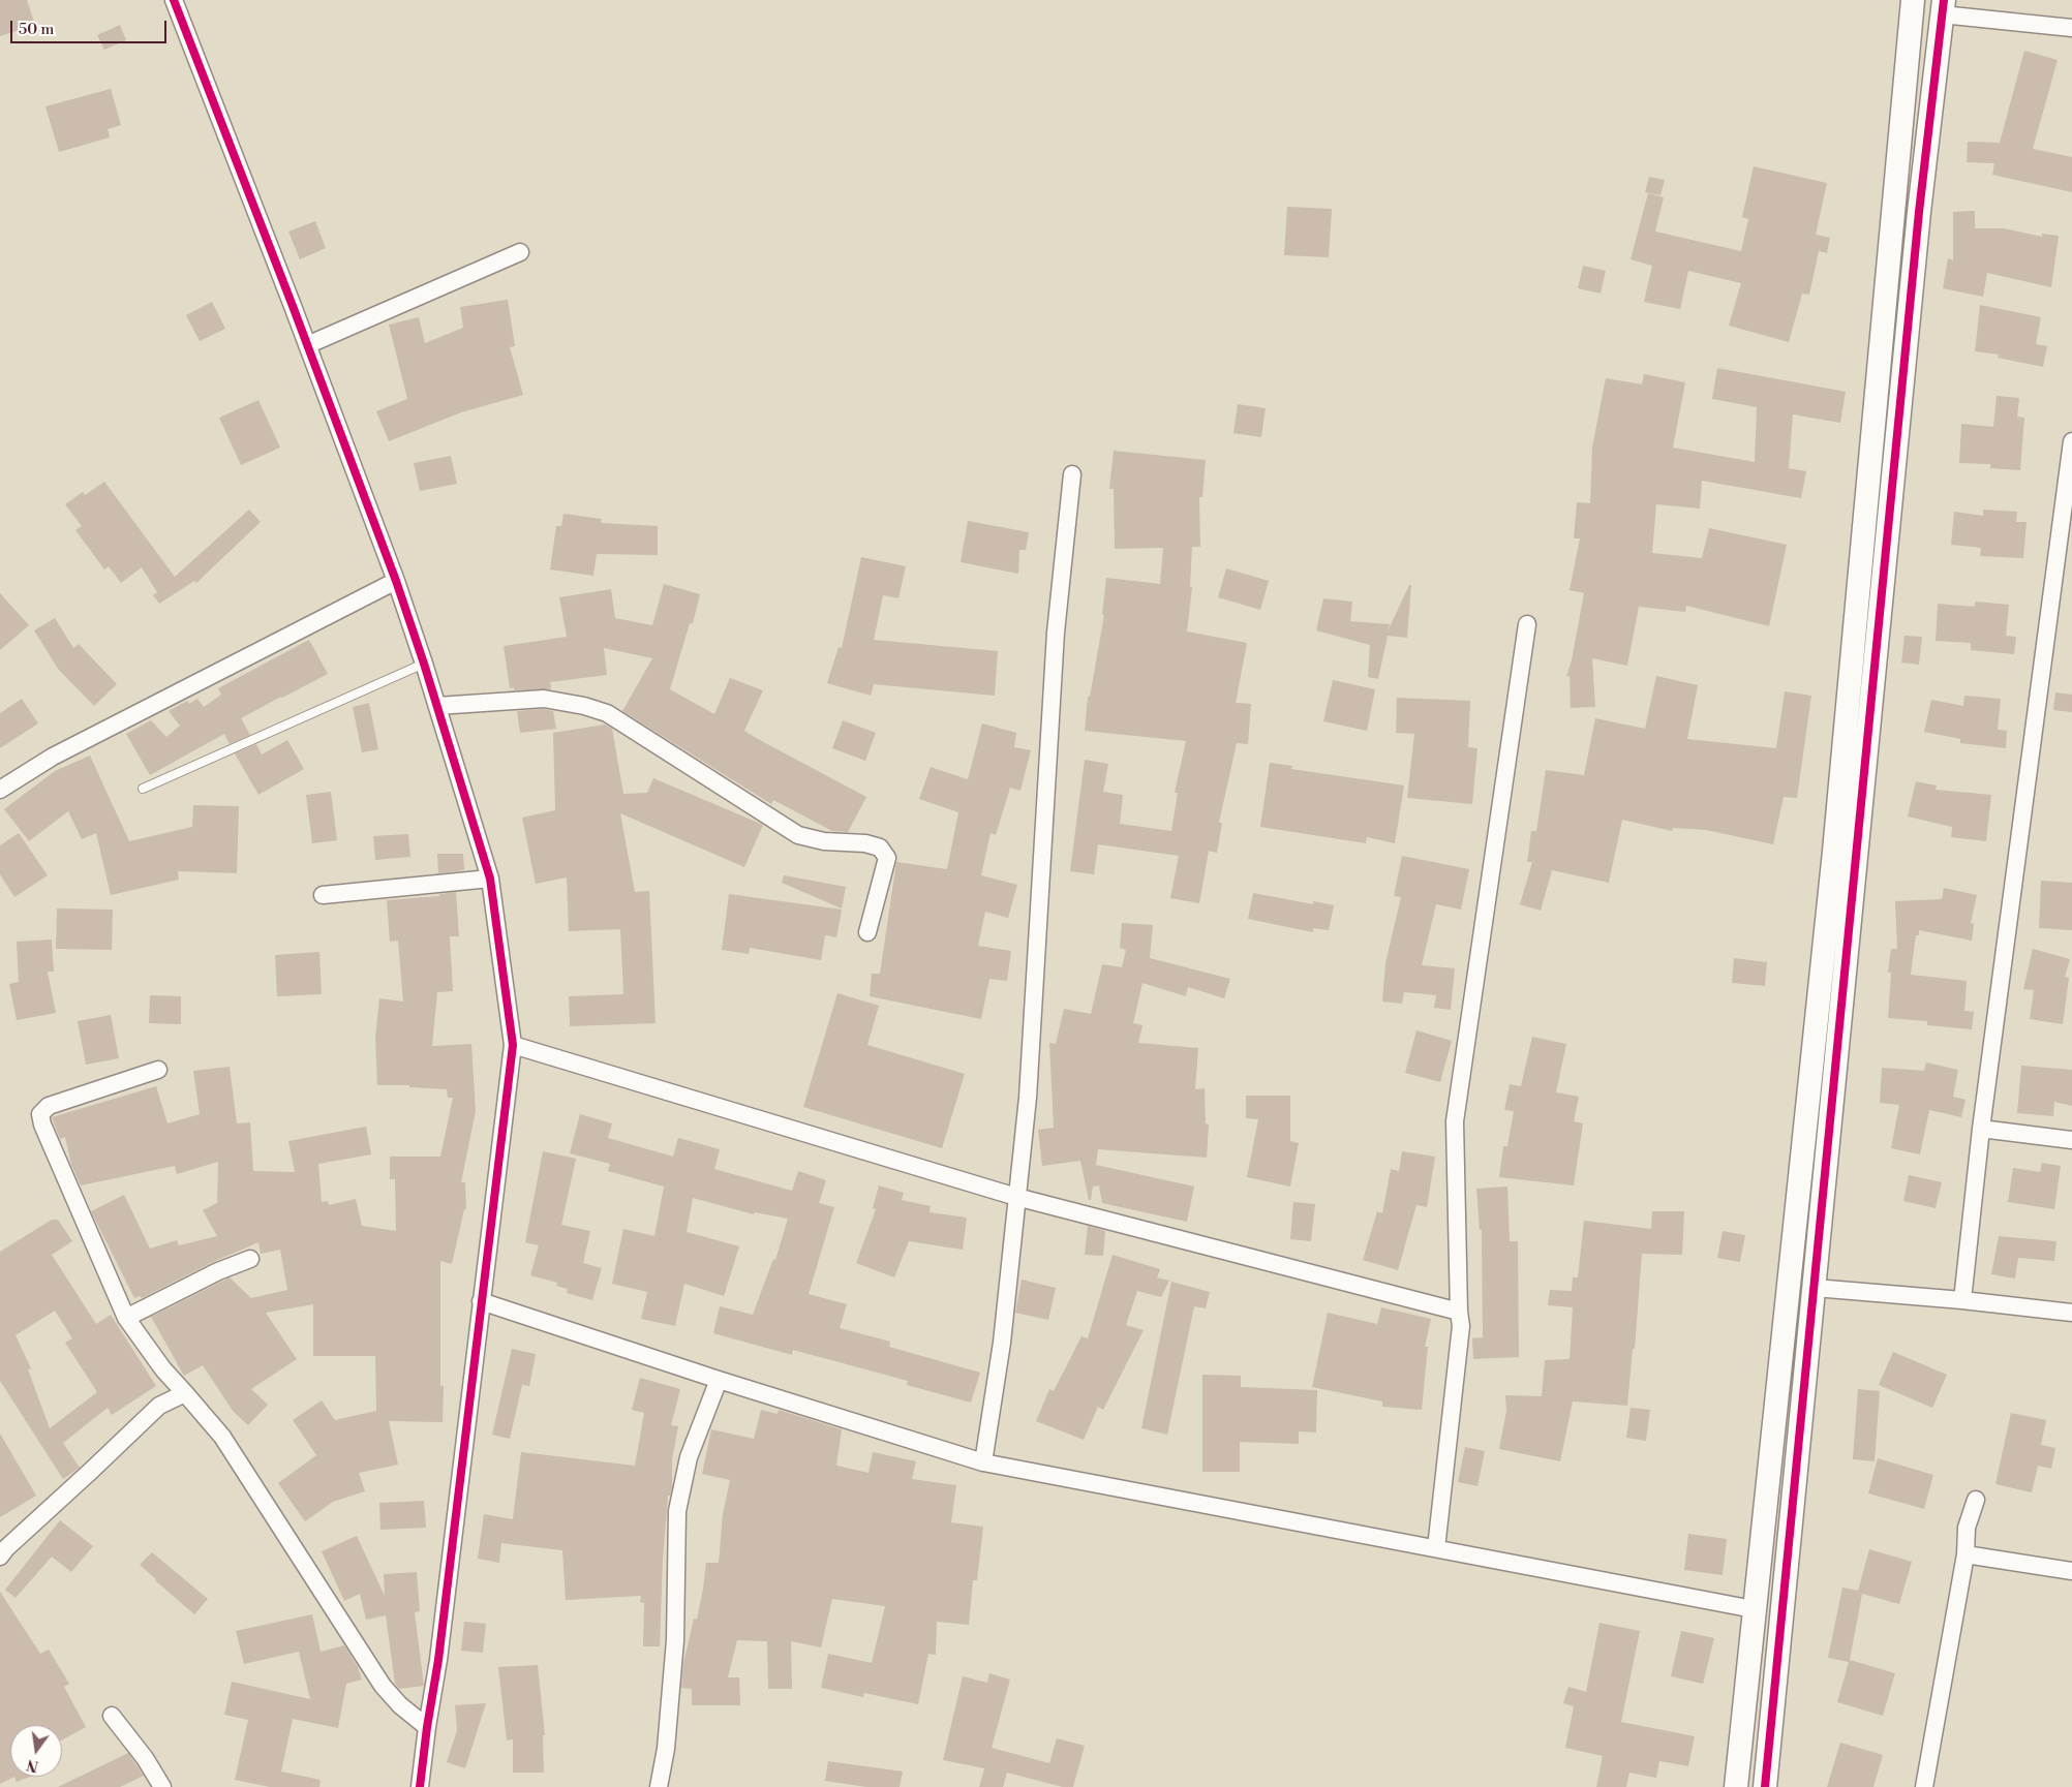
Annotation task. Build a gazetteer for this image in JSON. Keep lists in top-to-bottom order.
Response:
{
  "scale_bar": "50 m",
  "north": "bottom"
}
